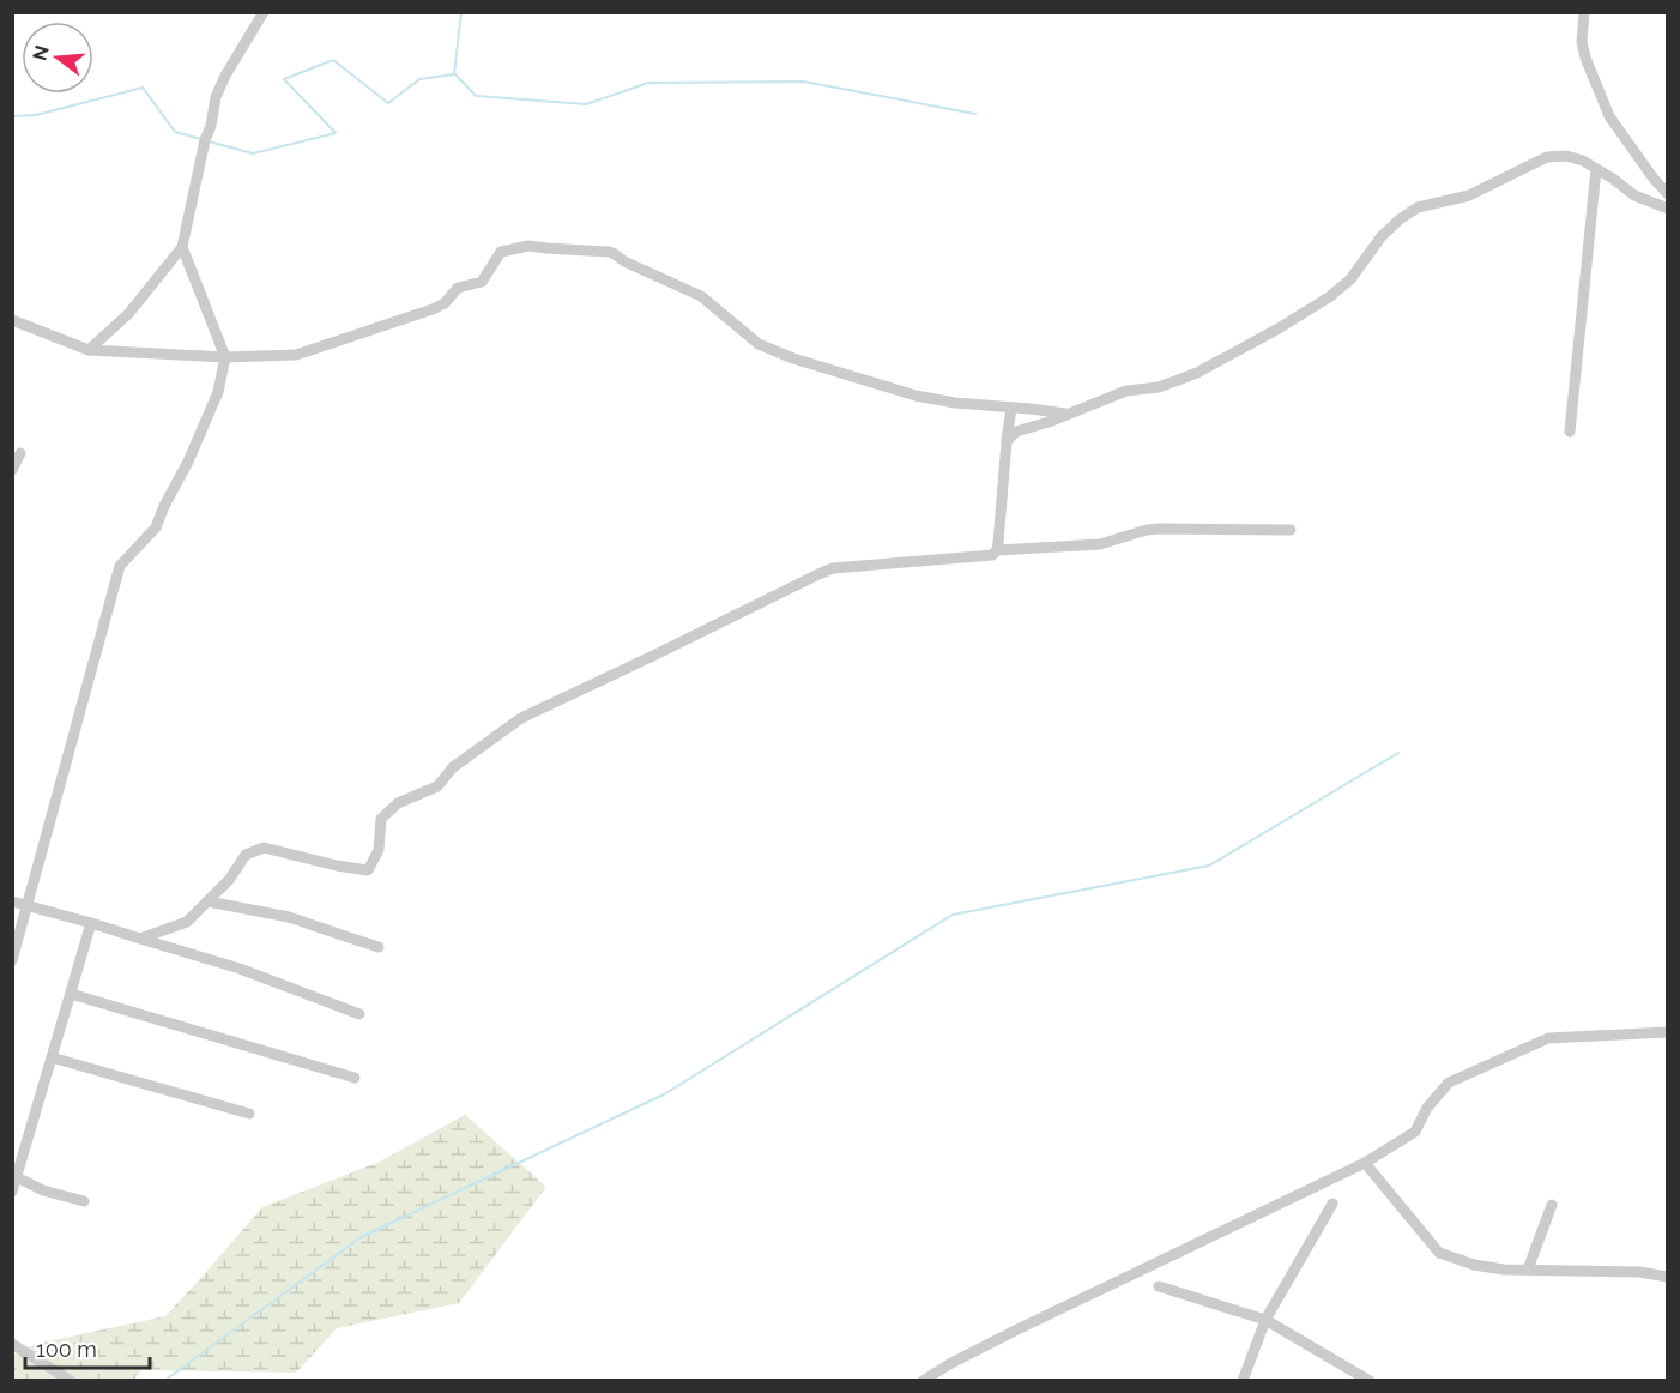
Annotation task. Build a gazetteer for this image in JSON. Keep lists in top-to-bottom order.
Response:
{
  "scale_bar": "100 m",
  "north": "left"
}
